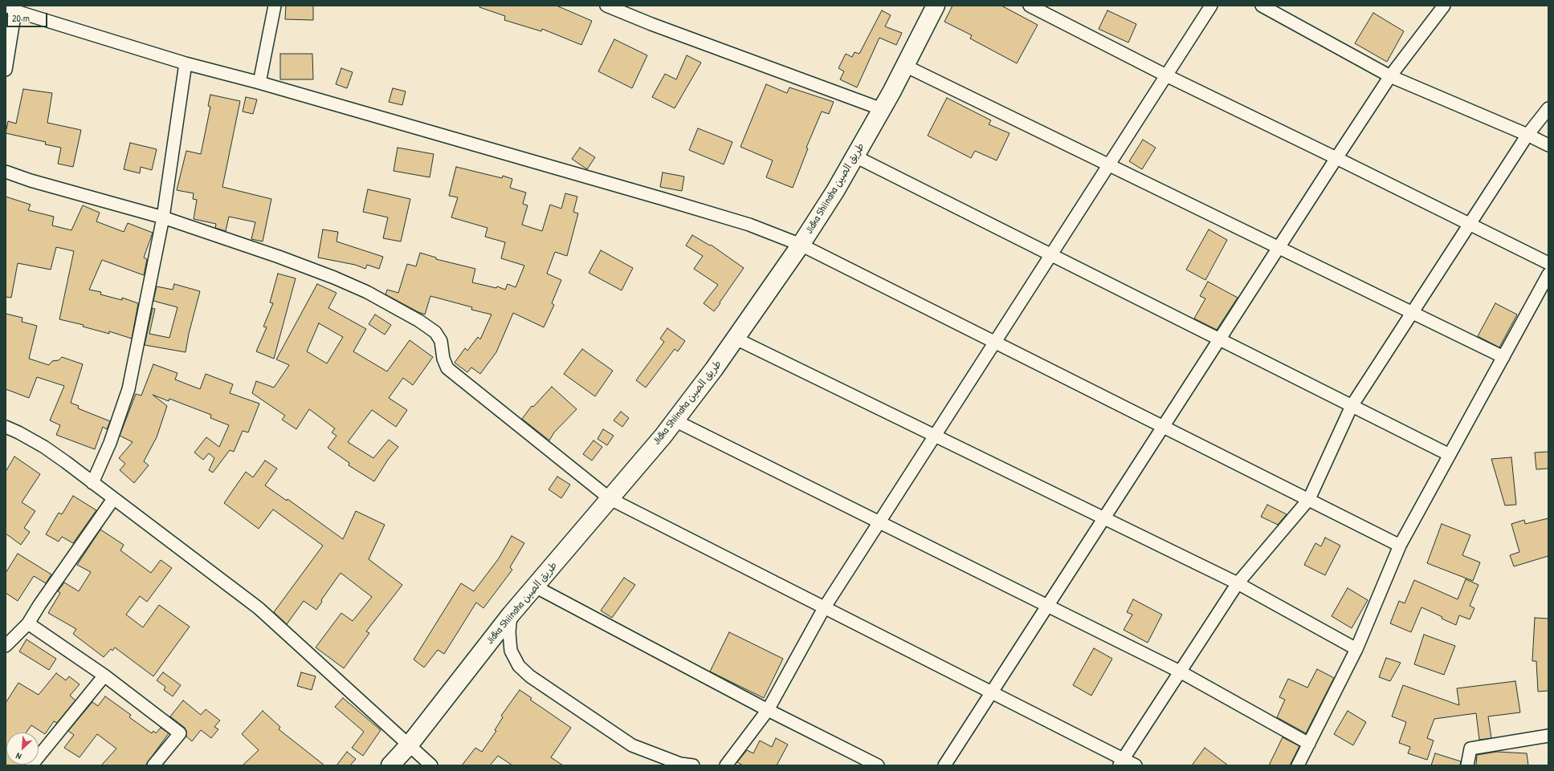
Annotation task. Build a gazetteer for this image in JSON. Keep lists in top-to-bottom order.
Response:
{
  "streets": {
    "main road": ["Jidka Shiinaha طريق الصين"]
  },
  "scale_bar": "20 m",
  "north": "bottom left"
}
